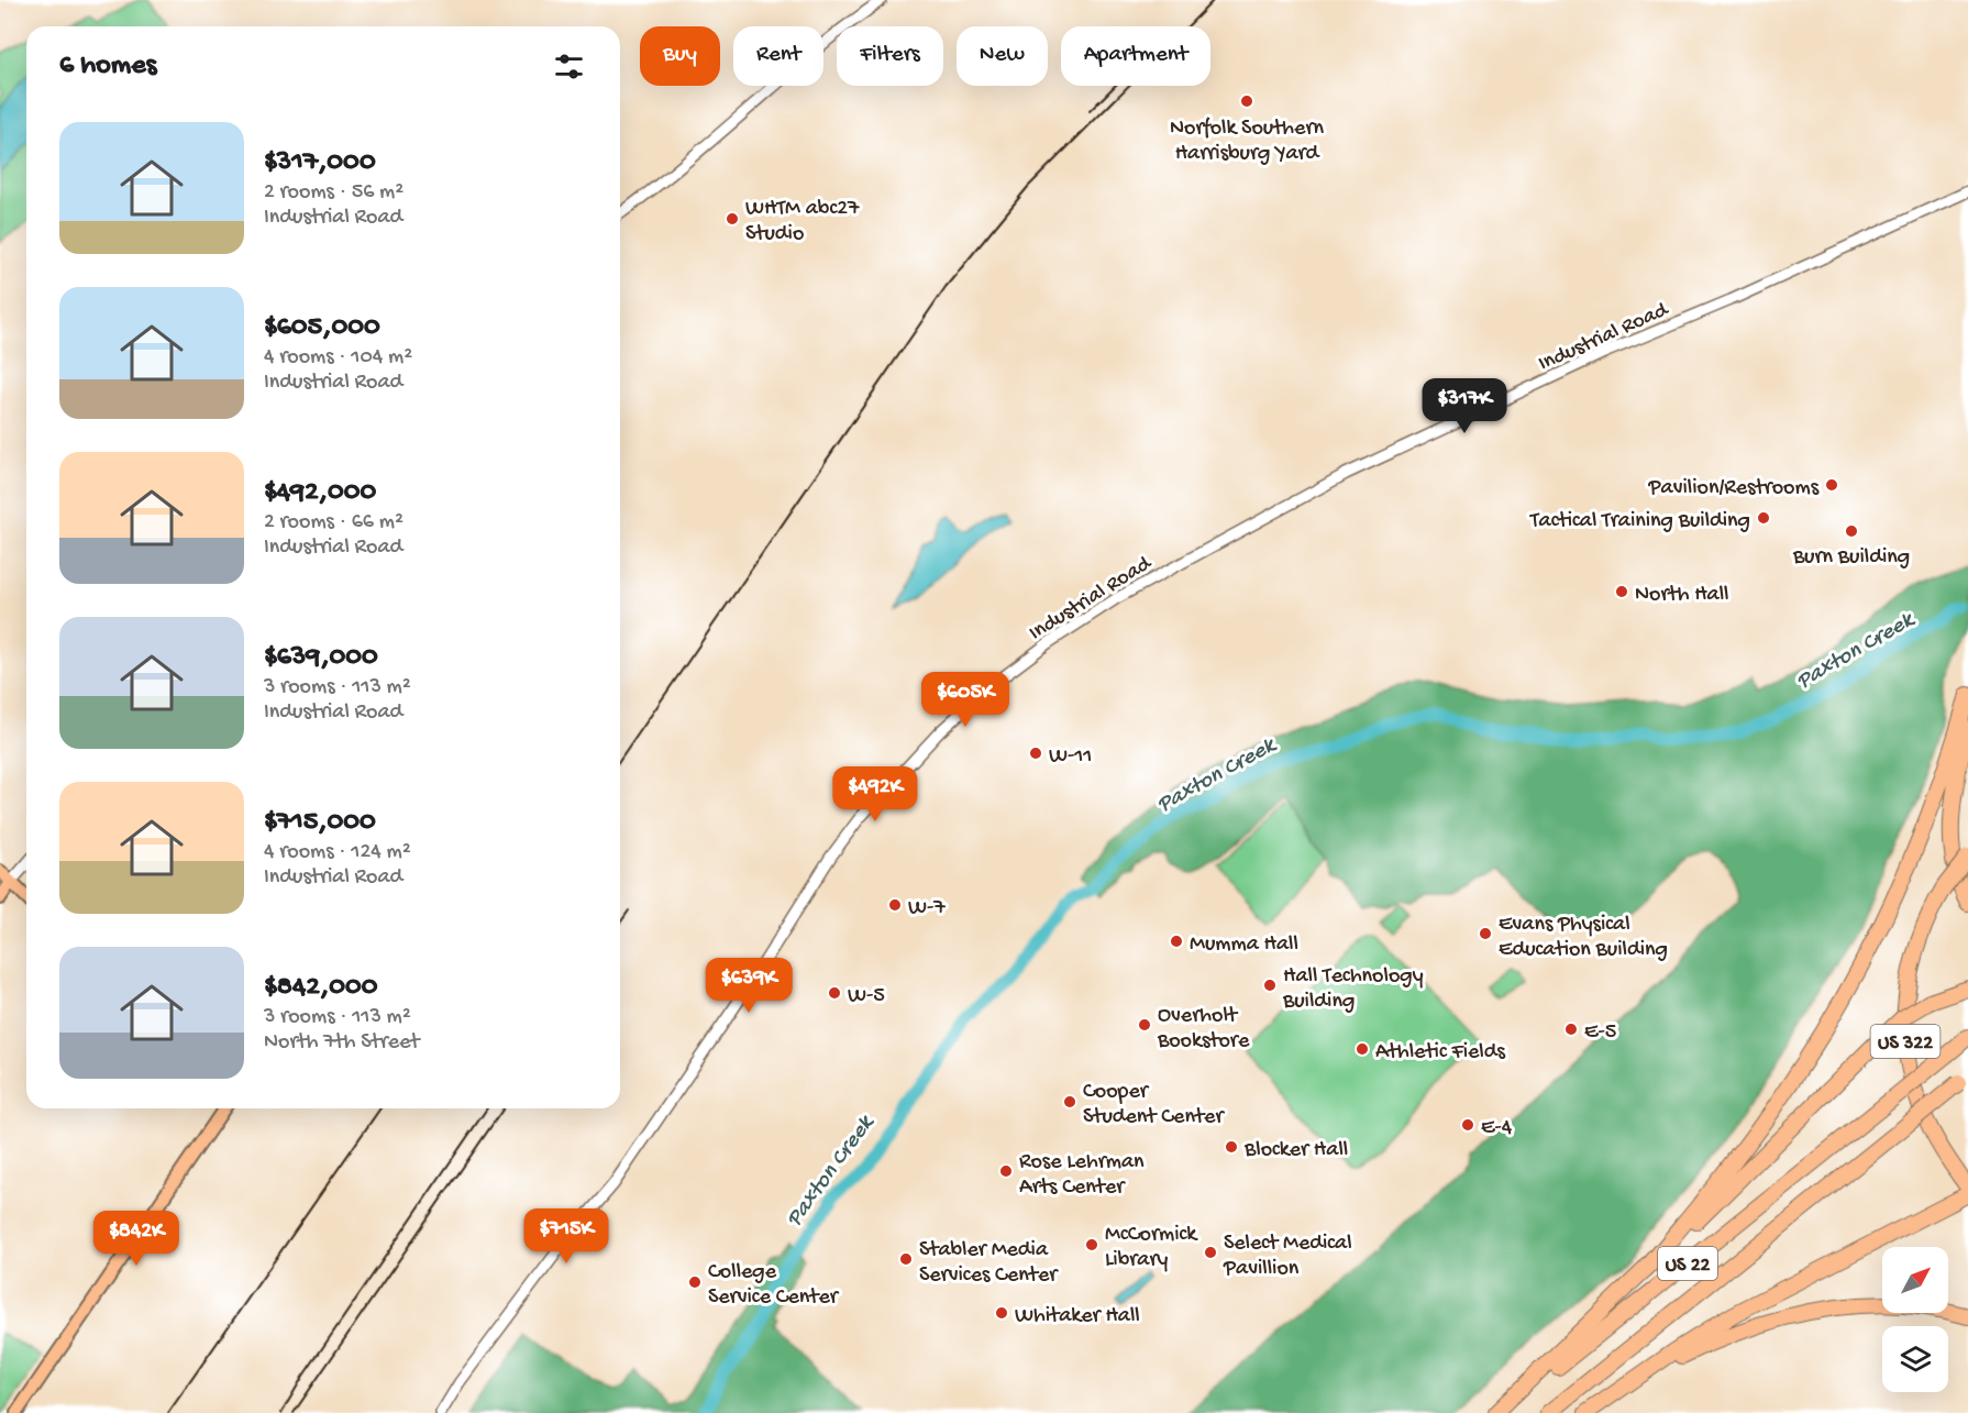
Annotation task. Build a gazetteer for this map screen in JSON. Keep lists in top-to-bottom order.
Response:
{
  "streets": {
    "highway": ["US 322", "US 22"],
    "street": ["Industrial Road"]
  },
  "water": ["Paxton Creek"],
  "places": [
    "Norfolk Southern Harrisburg Yard",
    "WHTM abc27 Studio",
    "Pavilion/Restrooms",
    "Tactical Training Building",
    "Burn Building",
    "North Hall",
    "W-11",
    "W-7",
    "Evans Physical Education Building",
    "Mumma Hall",
    "Hall Technology Building",
    "W-5",
    "Overholt Bookstore",
    "E-5",
    "Athletic Fields",
    "Cooper Student Center",
    "E-4",
    "Blocker Hall",
    "Rose Lehrman Arts Center",
    "McCormick Library",
    "Select Medical Pavillion",
    "Stabler Media Services Center",
    "College Service Center",
    "Whitaker Hall"
  ],
  "north": "top right",
  "page": {
    "chip": [
      "Buy",
      "Rent",
      "Filters",
      "New",
      "Apartment"
    ],
    "heading": "6 homes",
    "list": [
      {
        "name": "$317,000",
        "note": "2 rooms · 56 m² · Industrial Road"
      },
      {
        "name": "$605,000",
        "note": "4 rooms · 104 m² · Industrial Road"
      },
      {
        "name": "$492,000",
        "note": "2 rooms · 66 m² · Industrial Road"
      },
      {
        "name": "$639,000",
        "note": "3 rooms · 113 m² · Industrial Road"
      },
      {
        "name": "$715,000",
        "note": "4 rooms · 124 m² · Industrial Road"
      },
      {
        "name": "$842,000",
        "note": "3 rooms · 113 m² · North 7th Street"
      }
    ],
    "price": [
      "$317K",
      "$605K",
      "$492K",
      "$639K",
      "$715K",
      "$842K"
    ]
  }
}
